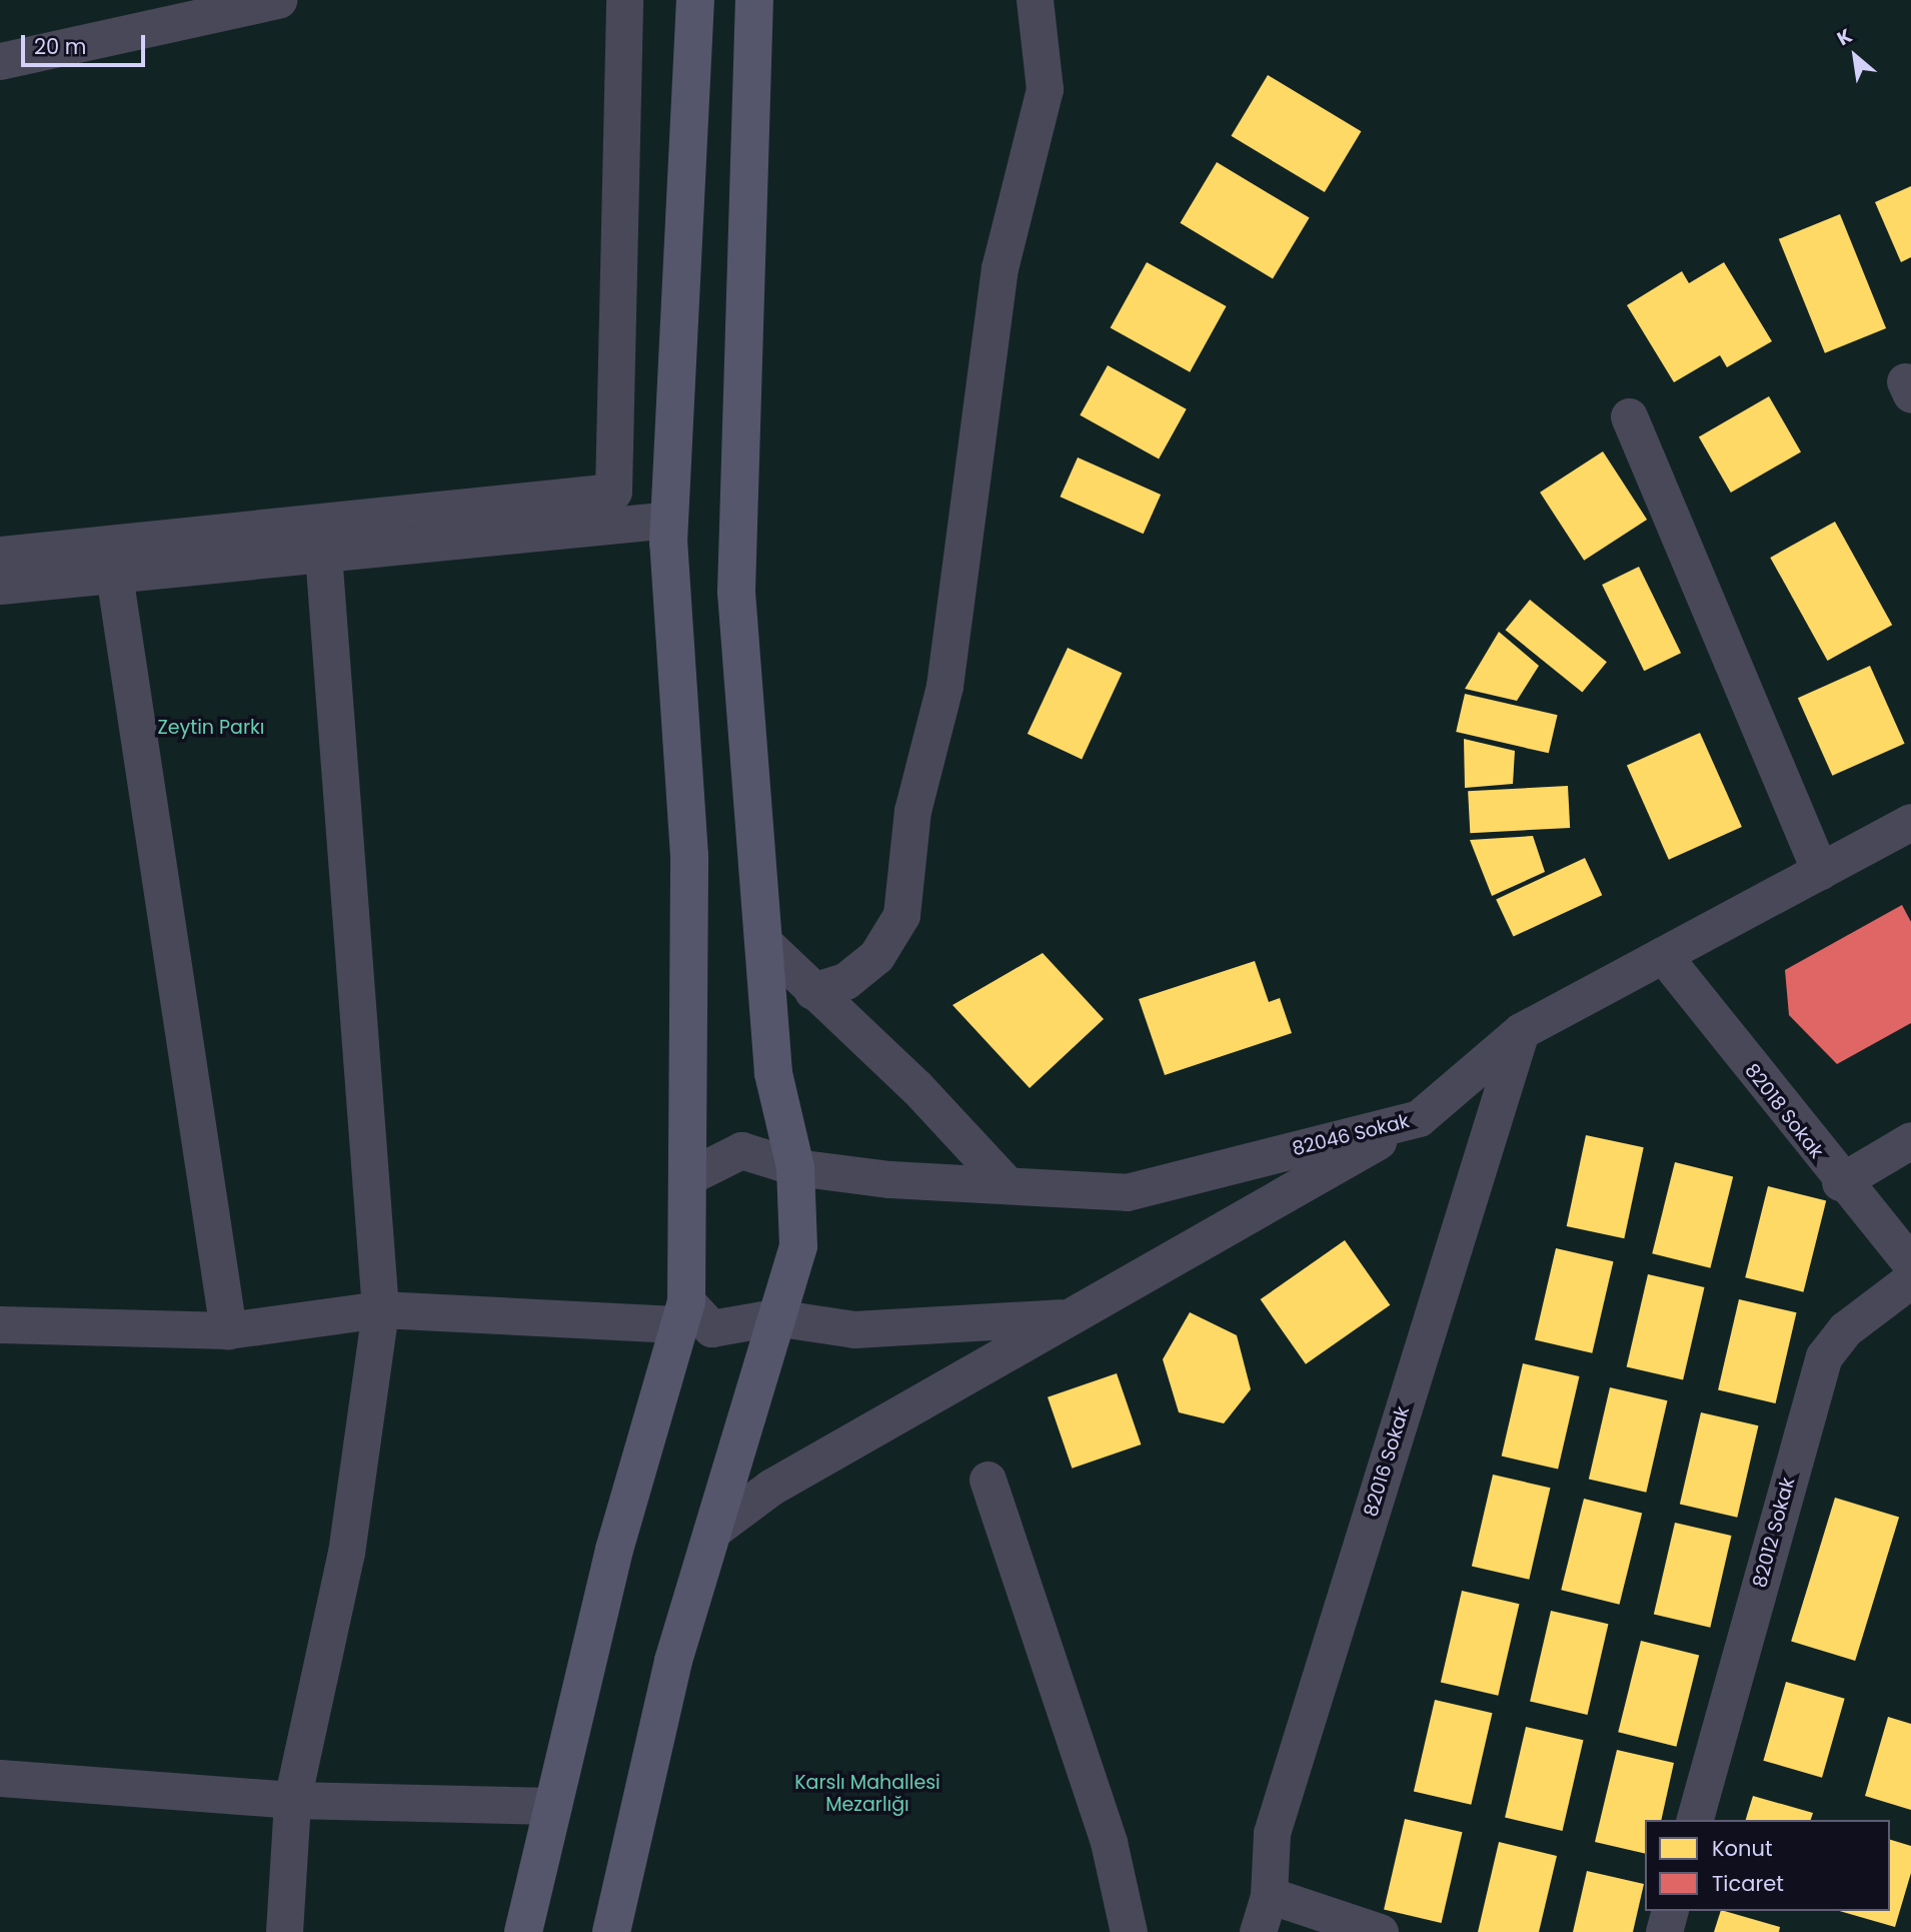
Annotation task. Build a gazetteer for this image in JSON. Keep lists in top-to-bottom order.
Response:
{
  "streets": {
    "street": [
      "82018 Sokak",
      "82046 Sokak",
      "82016 Sokak",
      "82012 Sokak"
    ]
  },
  "crossings": [
    ["82018 Sokak", "82046 Sokak"],
    ["82046 Sokak", "82016 Sokak"]
  ],
  "parks": ["Zeytin Parkı", "Karslı Mahallesi Mezarlığı"],
  "legend": ["Konut", "Ticaret"],
  "scale_bar": "20 m",
  "north": "top left"
}
